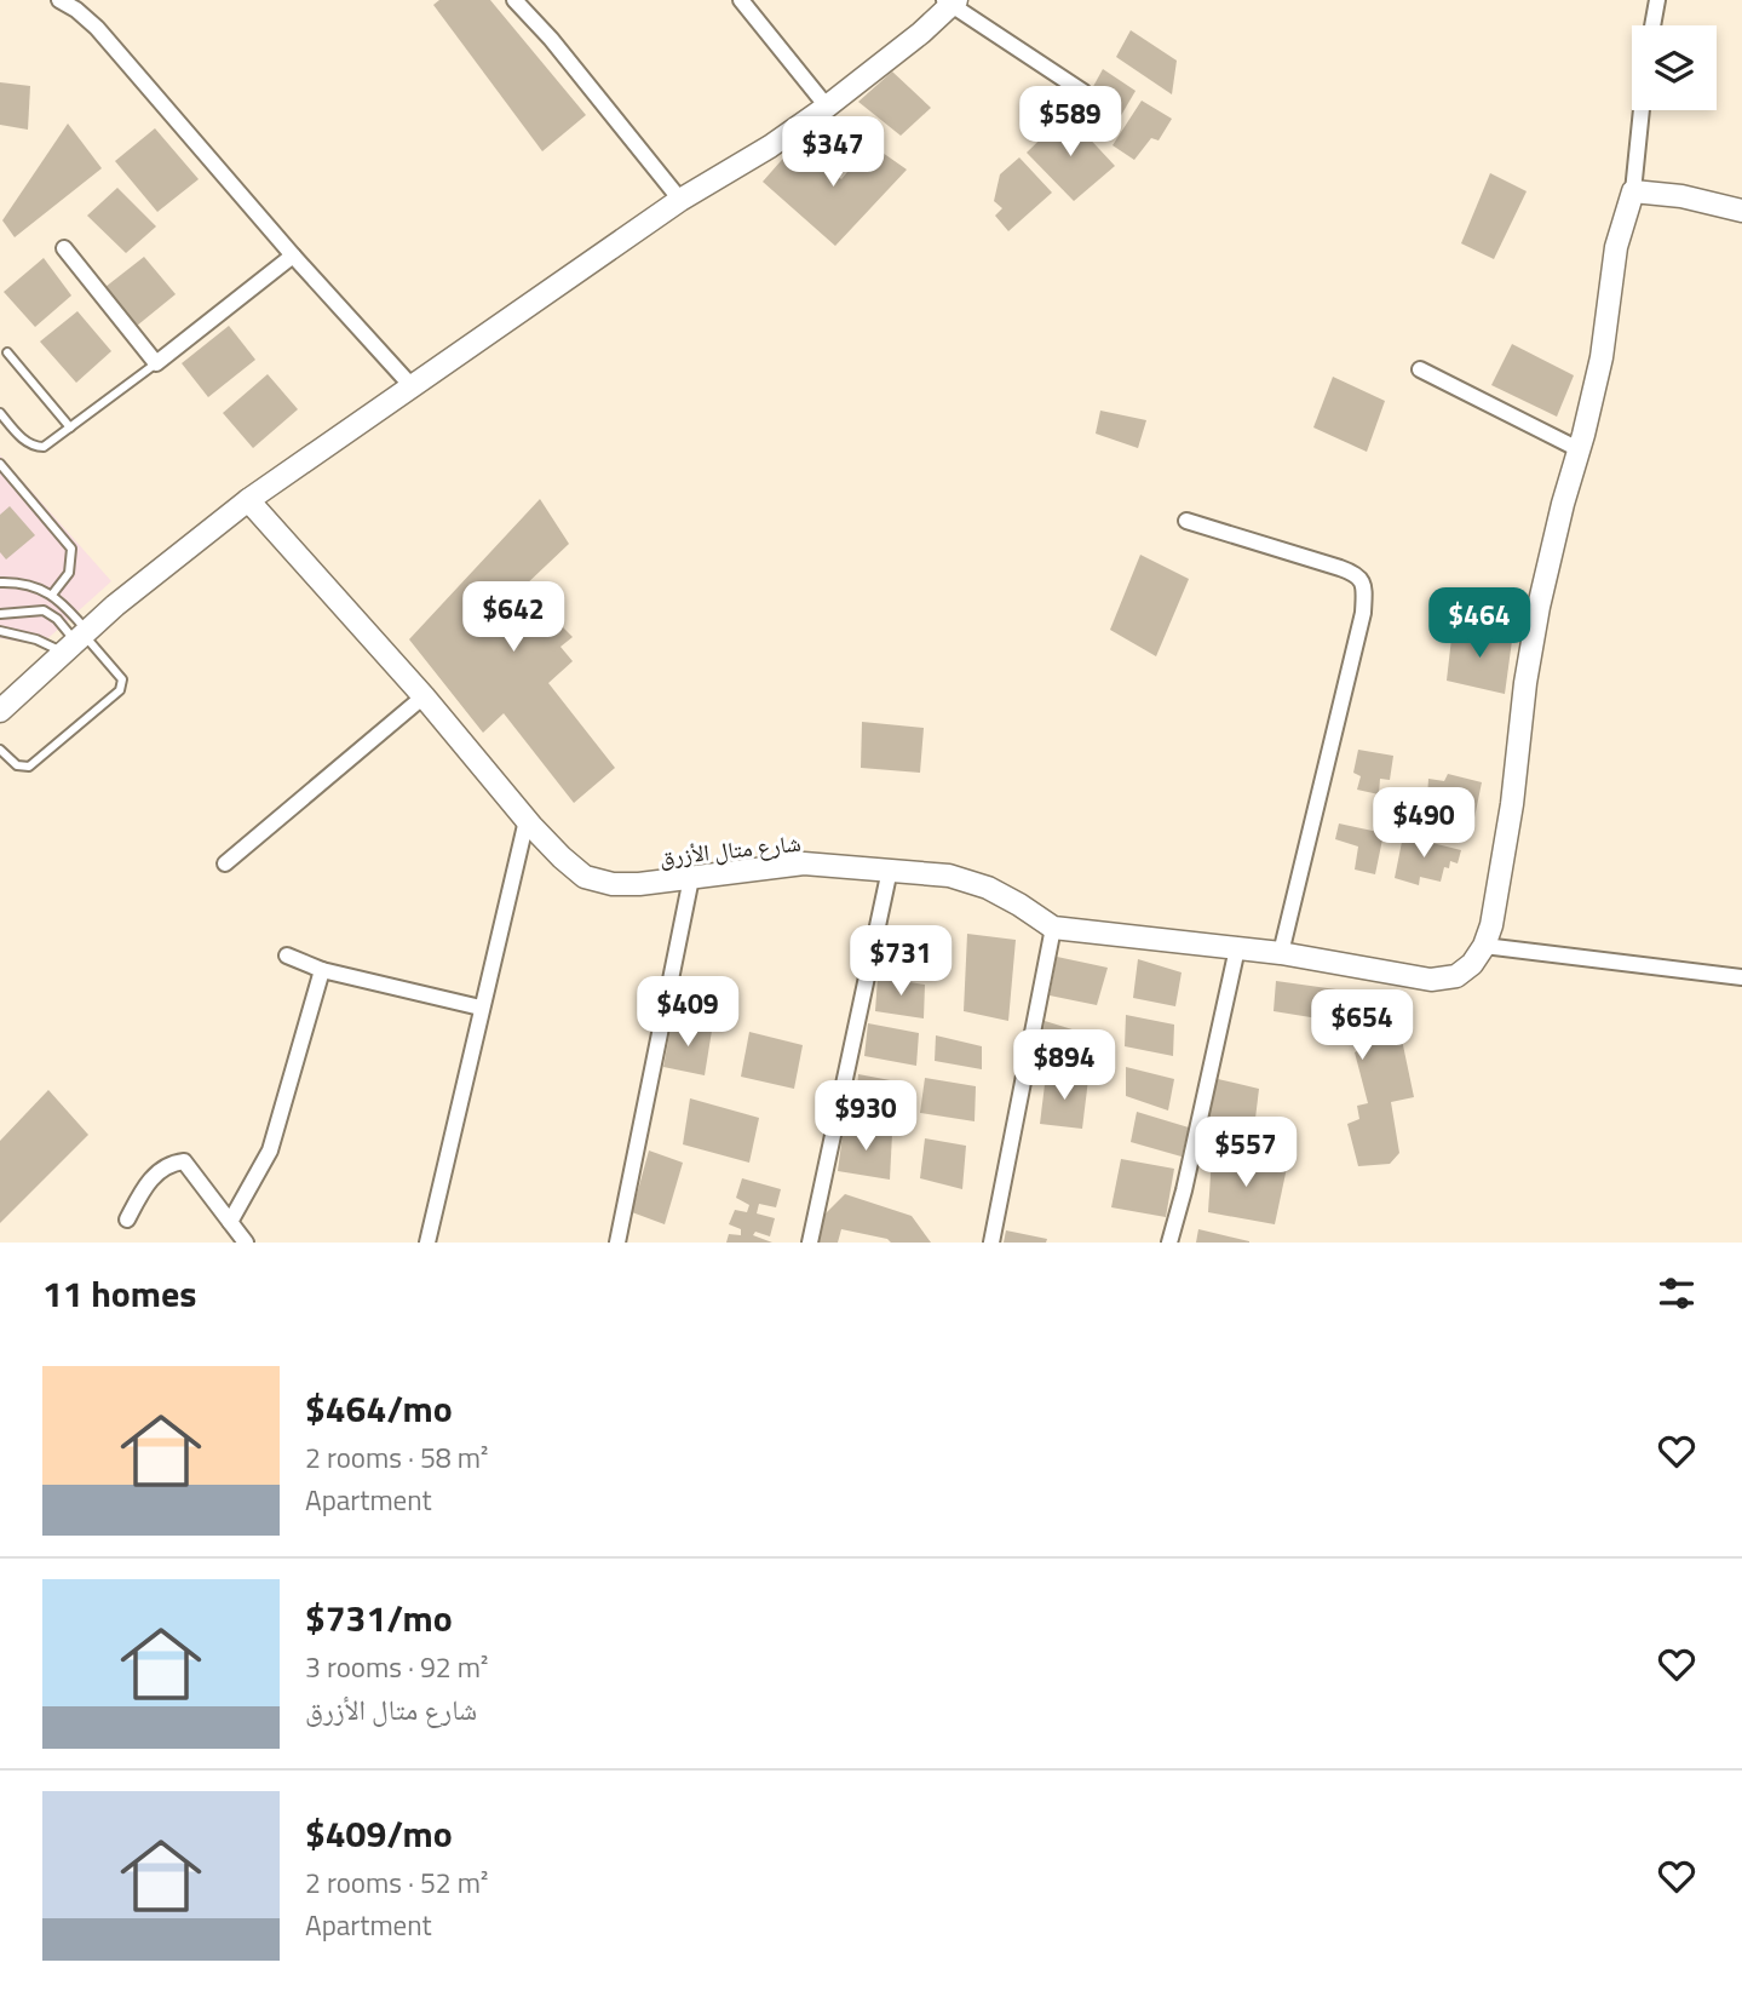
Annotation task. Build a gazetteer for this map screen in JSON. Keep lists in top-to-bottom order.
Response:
{
  "streets": {
    "street": ["شارع متال الأزرق"]
  },
  "page": {
    "price": [
      "$589",
      "$347",
      "$642",
      "$464",
      "$490",
      "$731",
      "$409",
      "$654",
      "$894",
      "$930",
      "$557"
    ],
    "heading": "11 homes",
    "list": [
      {
        "name": "$464/mo",
        "note": "2 rooms · 58 m² · Apartment"
      },
      {
        "name": "$731/mo",
        "note": "3 rooms · 92 m² · شارع متال الأزرق"
      },
      {
        "name": "$409/mo",
        "note": "2 rooms · 52 m² · Apartment"
      }
    ]
  }
}
